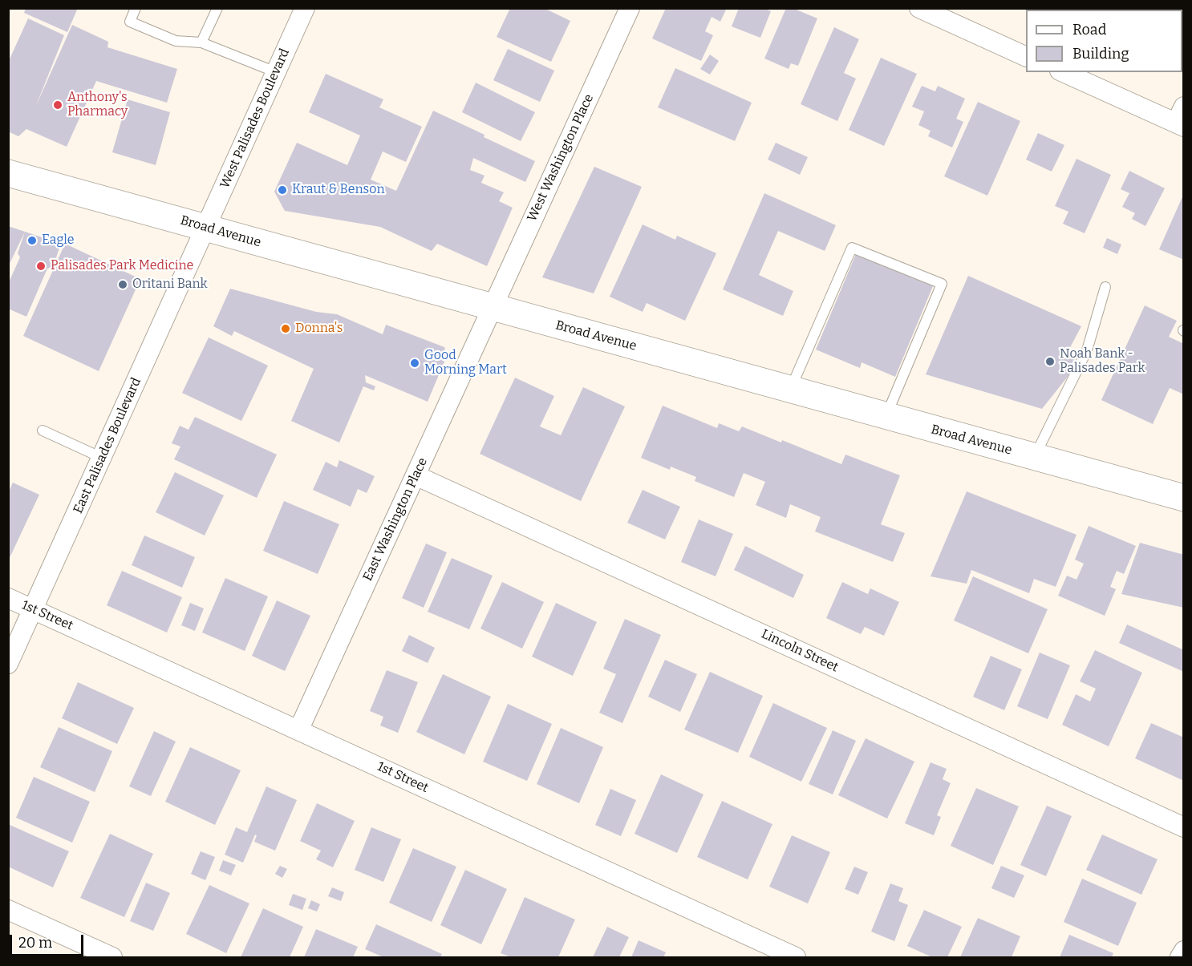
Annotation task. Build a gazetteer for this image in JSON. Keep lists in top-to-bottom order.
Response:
{
  "streets": {
    "main road": ["Broad Avenue"],
    "street": [
      "West Palisades Boulevard",
      "West Washington Place",
      "East Palisades Boulevard",
      "East Washington Place",
      "1st Street",
      "Lincoln Street"
    ]
  },
  "crossings": [
    ["West Palisades Boulevard", "Broad Avenue"],
    ["West Palisades Boulevard", "East Palisades Boulevard"],
    ["West Washington Place", "Broad Avenue"],
    ["West Washington Place", "East Washington Place"],
    ["Broad Avenue", "East Palisades Boulevard"],
    ["Broad Avenue", "East Washington Place"],
    ["East Palisades Boulevard", "1st Street"],
    ["East Washington Place", "1st Street"],
    ["East Washington Place", "Lincoln Street"]
  ],
  "places": [
    "Anthony's Pharmacy",
    "Kraut & Benson",
    "Eagle",
    "Palisades Park Medicine",
    "Oritani Bank",
    "Donna's",
    "Noah Bank - Palisades Park",
    "Good Morning Mart"
  ],
  "legend": ["Road", "Building"],
  "scale_bar": "20 m"
}
